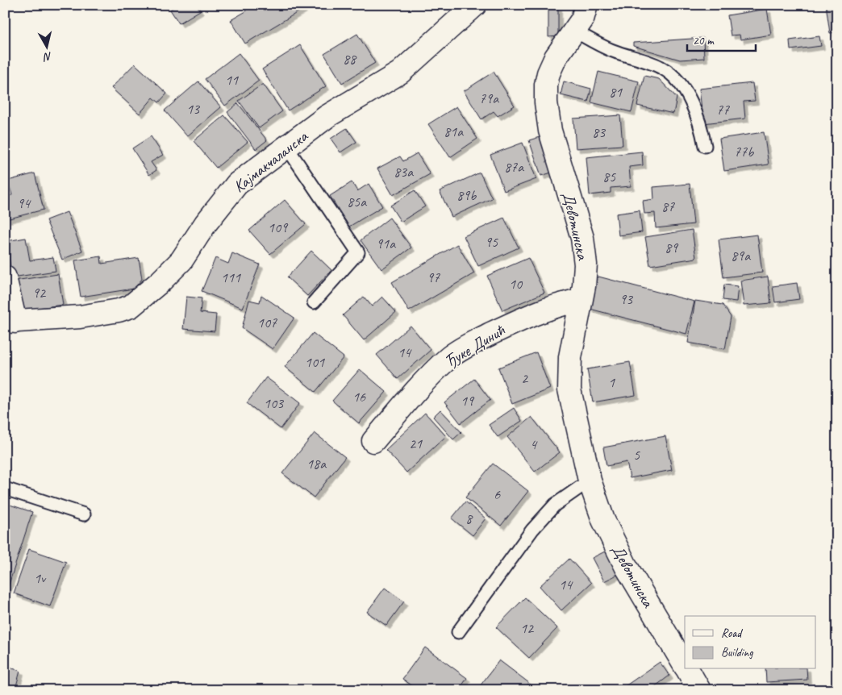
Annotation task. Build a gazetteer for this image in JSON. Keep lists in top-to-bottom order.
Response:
{
  "streets": {
    "street": ["Кајмакчаланска", "Девотинска", "Ђуке Динић"]
  },
  "crossings": [
    ["Девотинска", "Ђуке Динић"]
  ],
  "house_numbers": [
    "88",
    "11",
    "81",
    "79a",
    "13",
    "77",
    "81a",
    "83",
    "77b",
    "87a",
    "83a",
    "85",
    "89b",
    "85a",
    "94",
    "87",
    "109",
    "95",
    "91a",
    "89",
    "89a",
    "111",
    "97",
    "10",
    "92",
    "93",
    "107",
    "14",
    "101",
    "2",
    "1",
    "16",
    "19",
    "103",
    "21",
    "4",
    "5",
    "18a",
    "6",
    "8",
    "1v",
    "14",
    "12"
  ],
  "legend": ["Road", "Building"],
  "scale_bar": "20 m",
  "north": "bottom"
}
